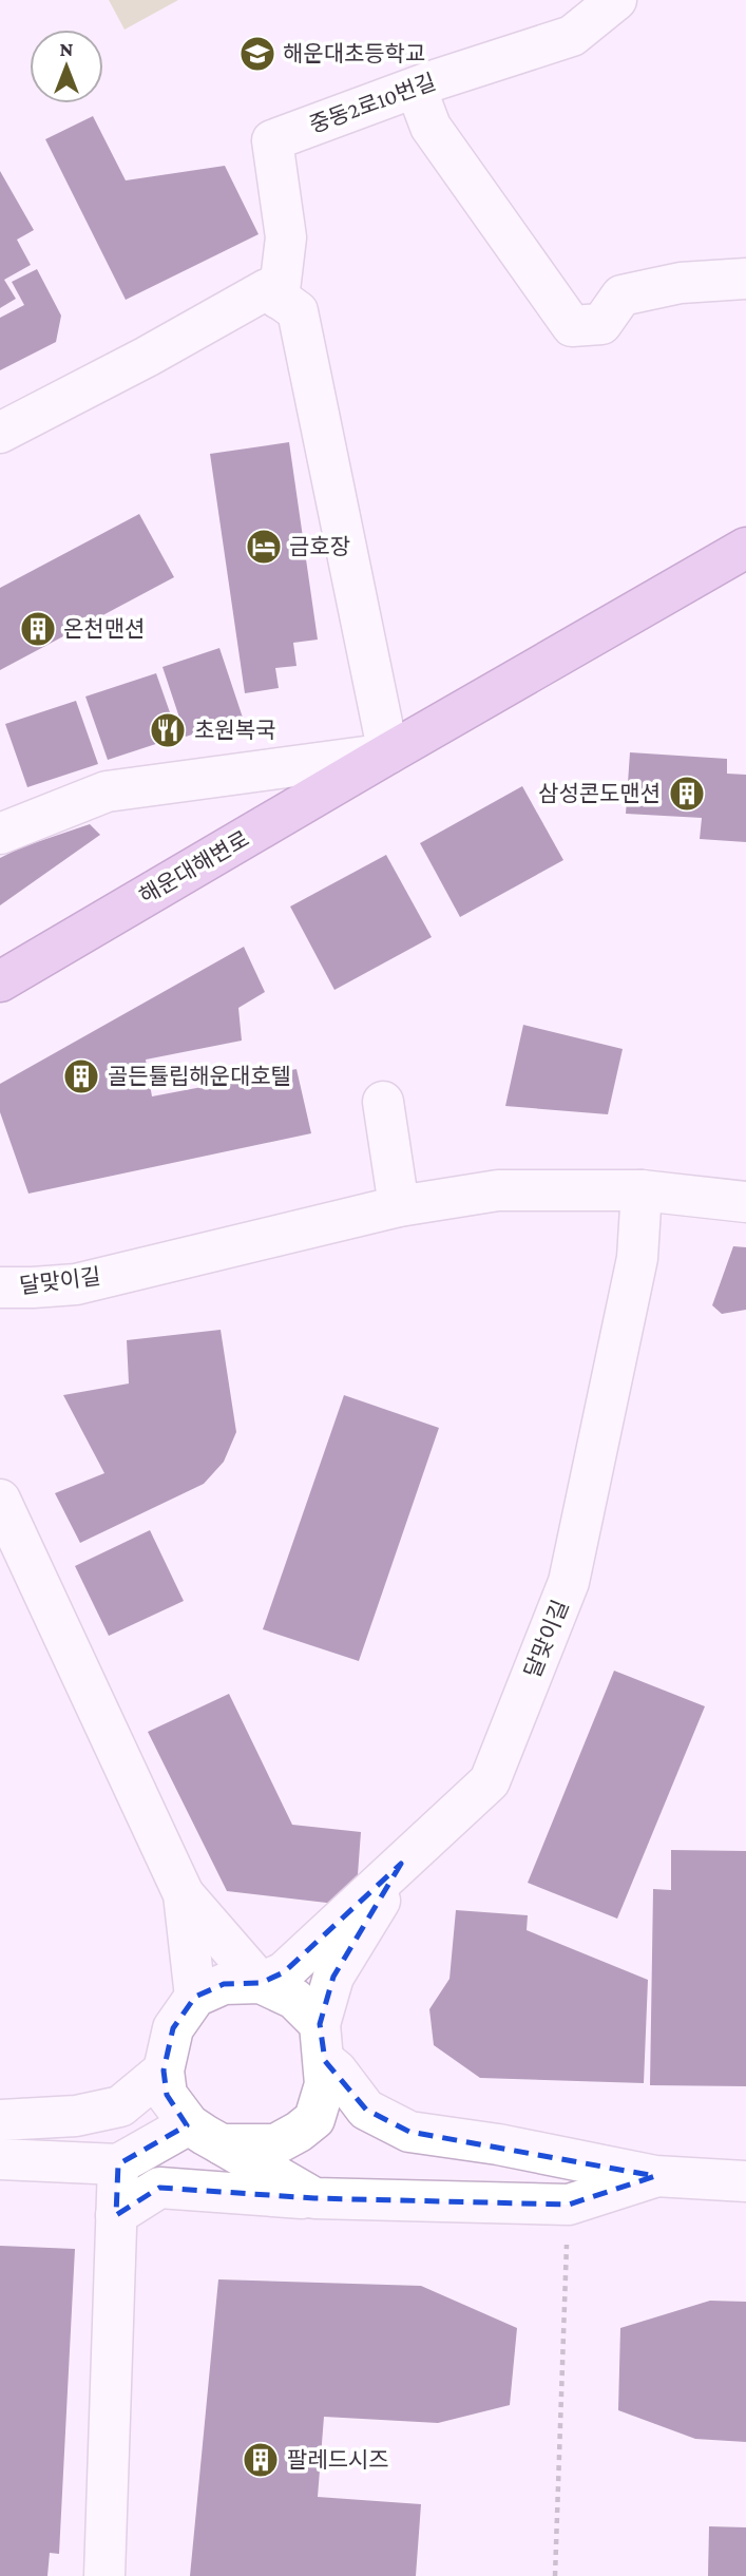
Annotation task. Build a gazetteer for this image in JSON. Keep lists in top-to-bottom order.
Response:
{
  "streets": {
    "main road": ["해운대해변로"],
    "street": ["중동2로10번길", "달맞이길"]
  },
  "places": {
    "school or university": ["해운대초등학교"],
    "hotel": ["금호장"],
    "building": [
      "온천맨션",
      "삼성콘도맨션",
      "골든튤립해운대호텔",
      "팔레드시즈"
    ],
    "restaurant": ["초원복국"]
  },
  "north": "top"
}
